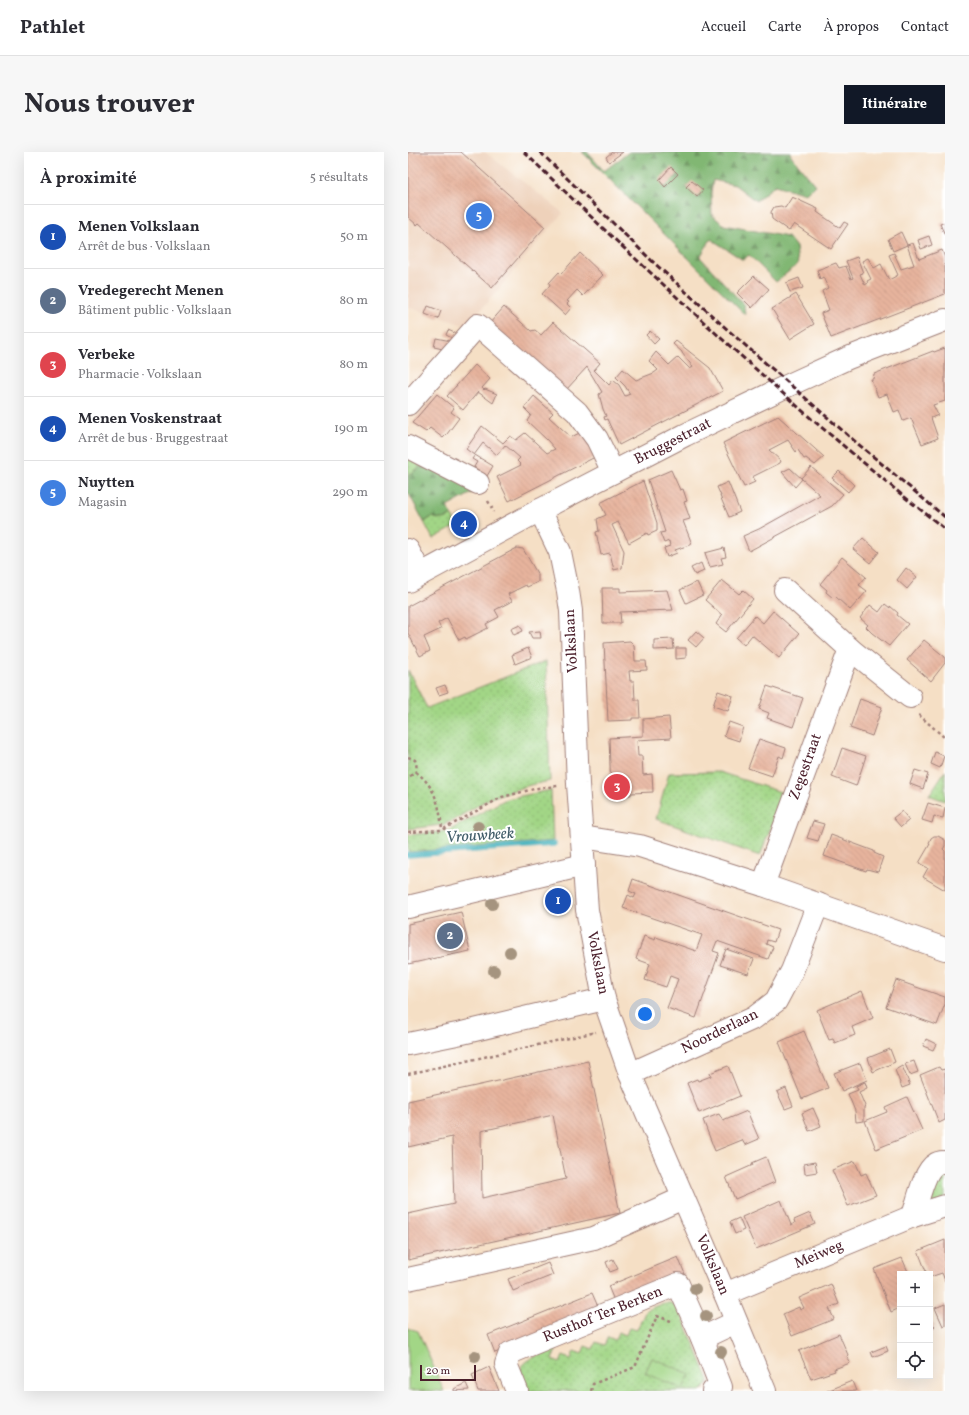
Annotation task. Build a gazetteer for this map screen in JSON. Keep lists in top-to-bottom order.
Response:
{
  "streets": {
    "street": [
      "Bruggestraat",
      "Volkslaan",
      "Zegestraat",
      "Noorderlaan",
      "Meiweg",
      "Rusthof Ter Berken"
    ]
  },
  "crossings": [
    ["Bruggestraat", "Volkslaan"],
    ["Volkslaan", "Noorderlaan"],
    ["Volkslaan", "Meiweg"]
  ],
  "water": ["Vrouwbeek"],
  "scale_bar": "20 m",
  "page": {
    "header": "Pathlet",
    "nav": [
      "Accueil",
      "Carte",
      "À propos",
      "Contact"
    ],
    "title": "Nous trouver",
    "buttons": "Itinéraire",
    "heading": ["À proximité", "5 résultats"],
    "pins": [
      "5",
      "4",
      "3",
      "1",
      "2"
    ],
    "list": [
      {
        "mark": "1",
        "name": "Menen Volkslaan",
        "note": "Arrêt de bus · Volkslaan",
        "value": "50 m"
      },
      {
        "mark": "2",
        "name": "Vredegerecht Menen",
        "note": "Bâtiment public · Volkslaan",
        "value": "80 m"
      },
      {
        "mark": "3",
        "name": "Verbeke",
        "note": "Pharmacie · Volkslaan",
        "value": "80 m"
      },
      {
        "mark": "4",
        "name": "Menen Voskenstraat",
        "note": "Arrêt de bus · Bruggestraat",
        "value": "190 m"
      },
      {
        "mark": "5",
        "name": "Nuytten",
        "note": "Magasin",
        "value": "290 m"
      }
    ],
    "map_buttons": ["+", "−"],
    "scale": "20 m"
  }
}
